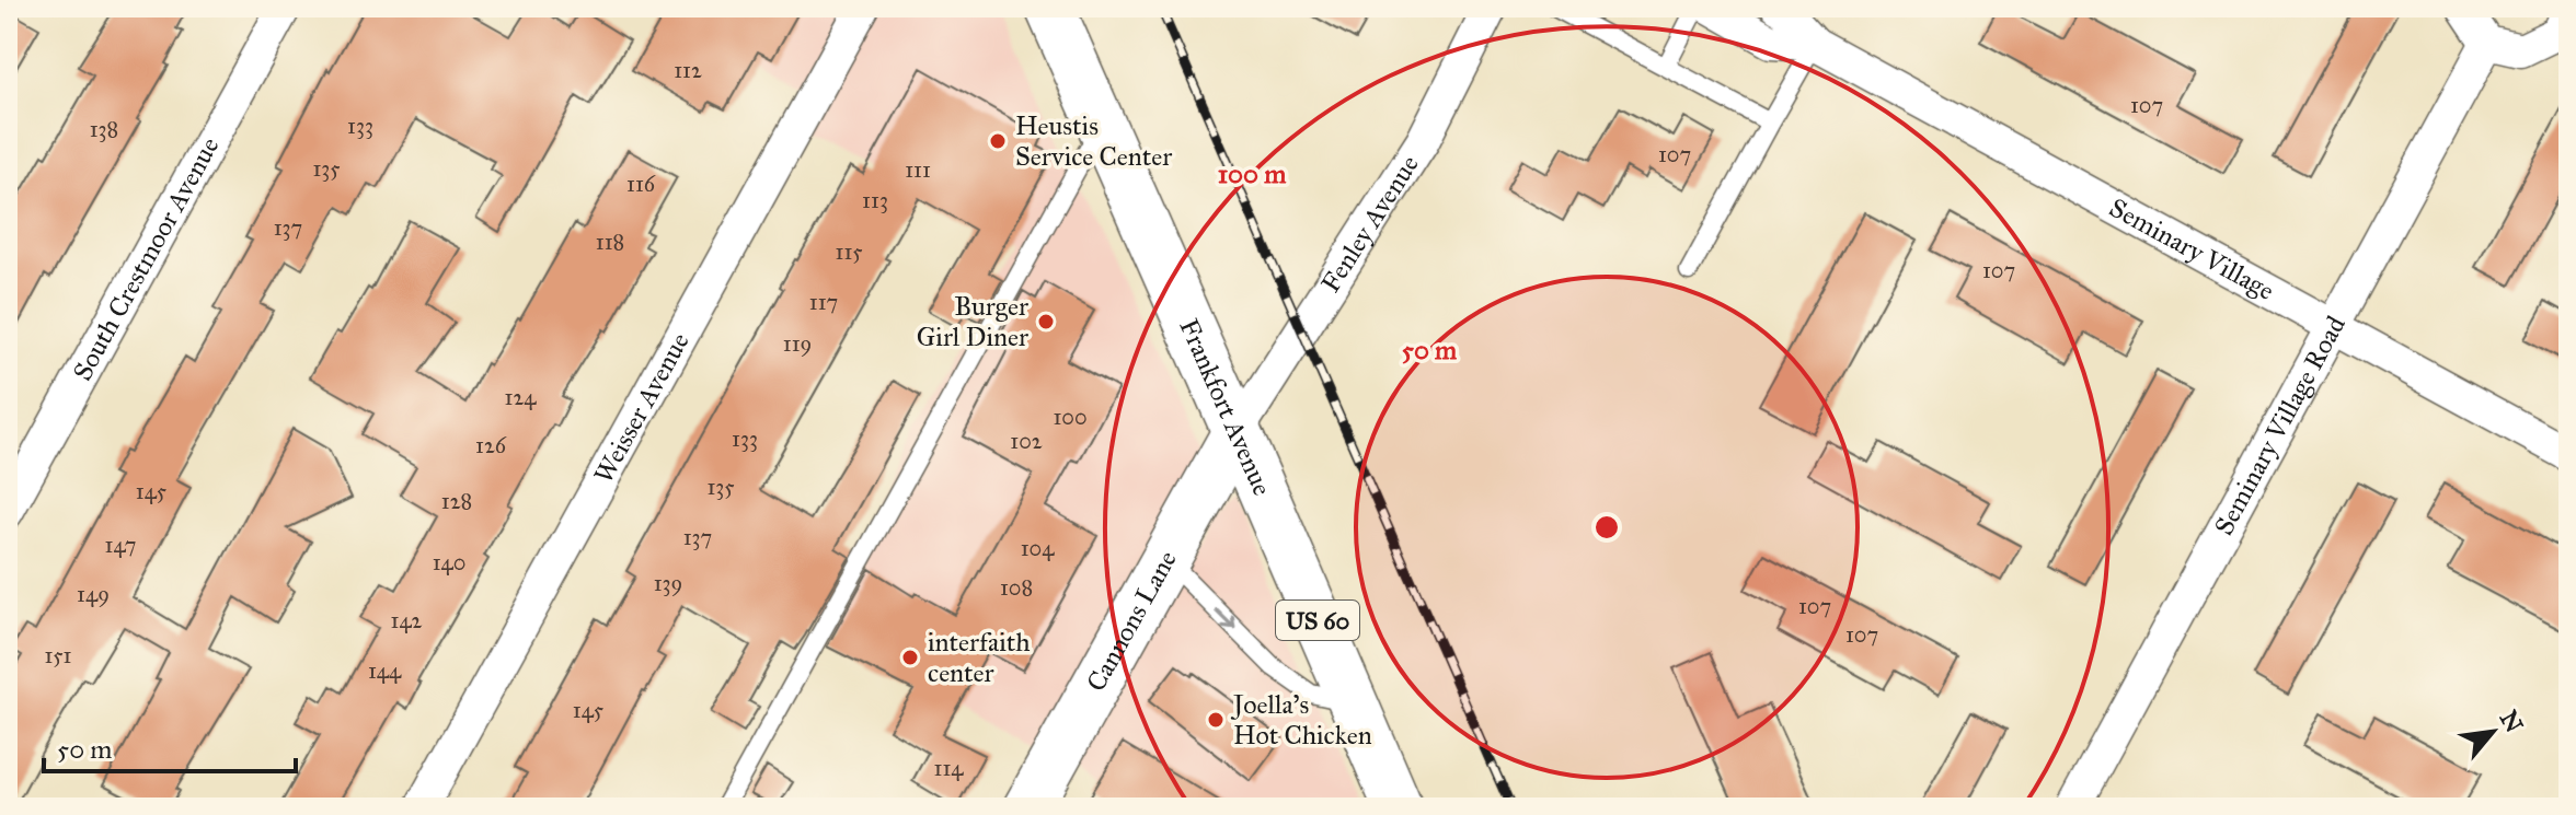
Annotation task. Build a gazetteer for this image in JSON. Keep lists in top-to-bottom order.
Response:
{
  "streets": {
    "main road": ["Frankfort Avenue", "Cannons Lane", "US 60"],
    "street": [
      "Fenley Avenue",
      "Seminary Village",
      "South Crestmoor Avenue",
      "Weisser Avenue",
      "Seminary Village Road"
    ]
  },
  "crossings": [
    ["Fenley Avenue", "Frankfort Avenue"],
    ["Fenley Avenue", "Cannons Lane"],
    ["Seminary Village", "Seminary Village Road"],
    ["Frankfort Avenue", "Cannons Lane"]
  ],
  "places": [
    "Heustis Service Center",
    "Burger Girl Diner",
    "interfaith center",
    "Joella's Hot Chicken"
  ],
  "house_numbers": [
    "112",
    "107",
    "133",
    "138",
    "107",
    "135",
    "111",
    "116",
    "113",
    "137",
    "118",
    "115",
    "107",
    "117",
    "119",
    "124",
    "100",
    "133",
    "102",
    "126",
    "135",
    "145",
    "128",
    "137",
    "147",
    "104",
    "140",
    "139",
    "108",
    "149",
    "107",
    "142",
    "107",
    "151",
    "144",
    "145",
    "114"
  ],
  "scale_bar": "50 m",
  "north": "top right",
  "rings": ["100 m", "50 m"]
}
